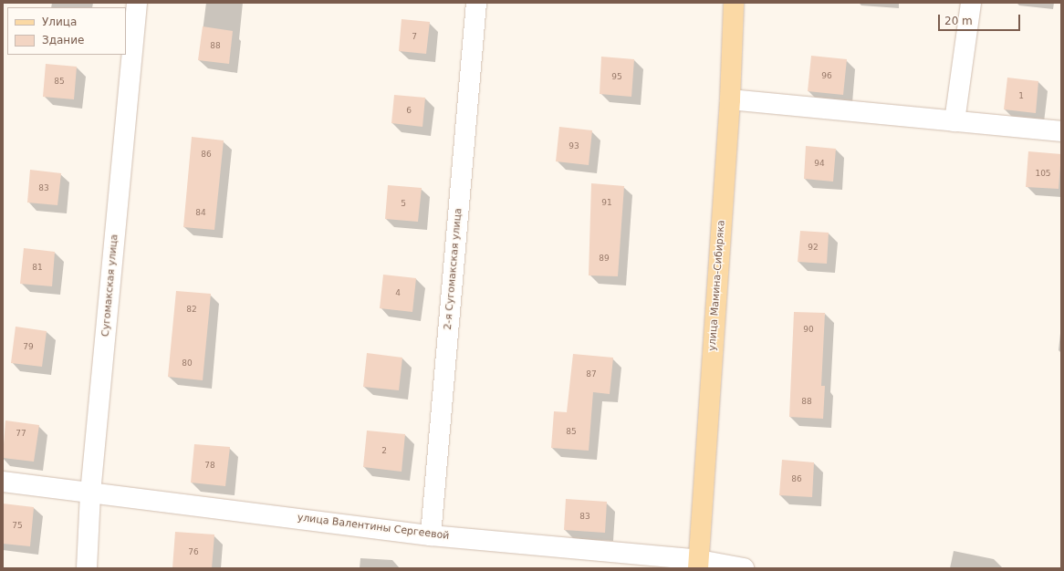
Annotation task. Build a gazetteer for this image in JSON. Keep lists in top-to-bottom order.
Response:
{
  "streets": {
    "main road": ["улица Мамина-Сибиряка"],
    "street": ["2-я Сугомакская улица", "Сугомакская улица", "улица Валентины Сергеевой"]
  },
  "crossings": [
    ["2-я Сугомакская улица", "улица Валентины Сергеевой"],
    ["Сугомакская улица", "улица Валентины Сергеевой"],
    ["улица Мамина-Сибиряка", "улица Валентины Сергеевой"]
  ],
  "house_numbers": [
    "7",
    "88",
    "96",
    "95",
    "85",
    "1",
    "6",
    "93",
    "86",
    "94",
    "105",
    "83",
    "91",
    "5",
    "84",
    "92",
    "89",
    "81",
    "4",
    "82",
    "90",
    "79",
    "80",
    "87",
    "88",
    "85",
    "77",
    "2",
    "78",
    "86",
    "83",
    "75",
    "76"
  ],
  "legend": ["Улица", "Здание"],
  "scale_bar": "20 m"
}
